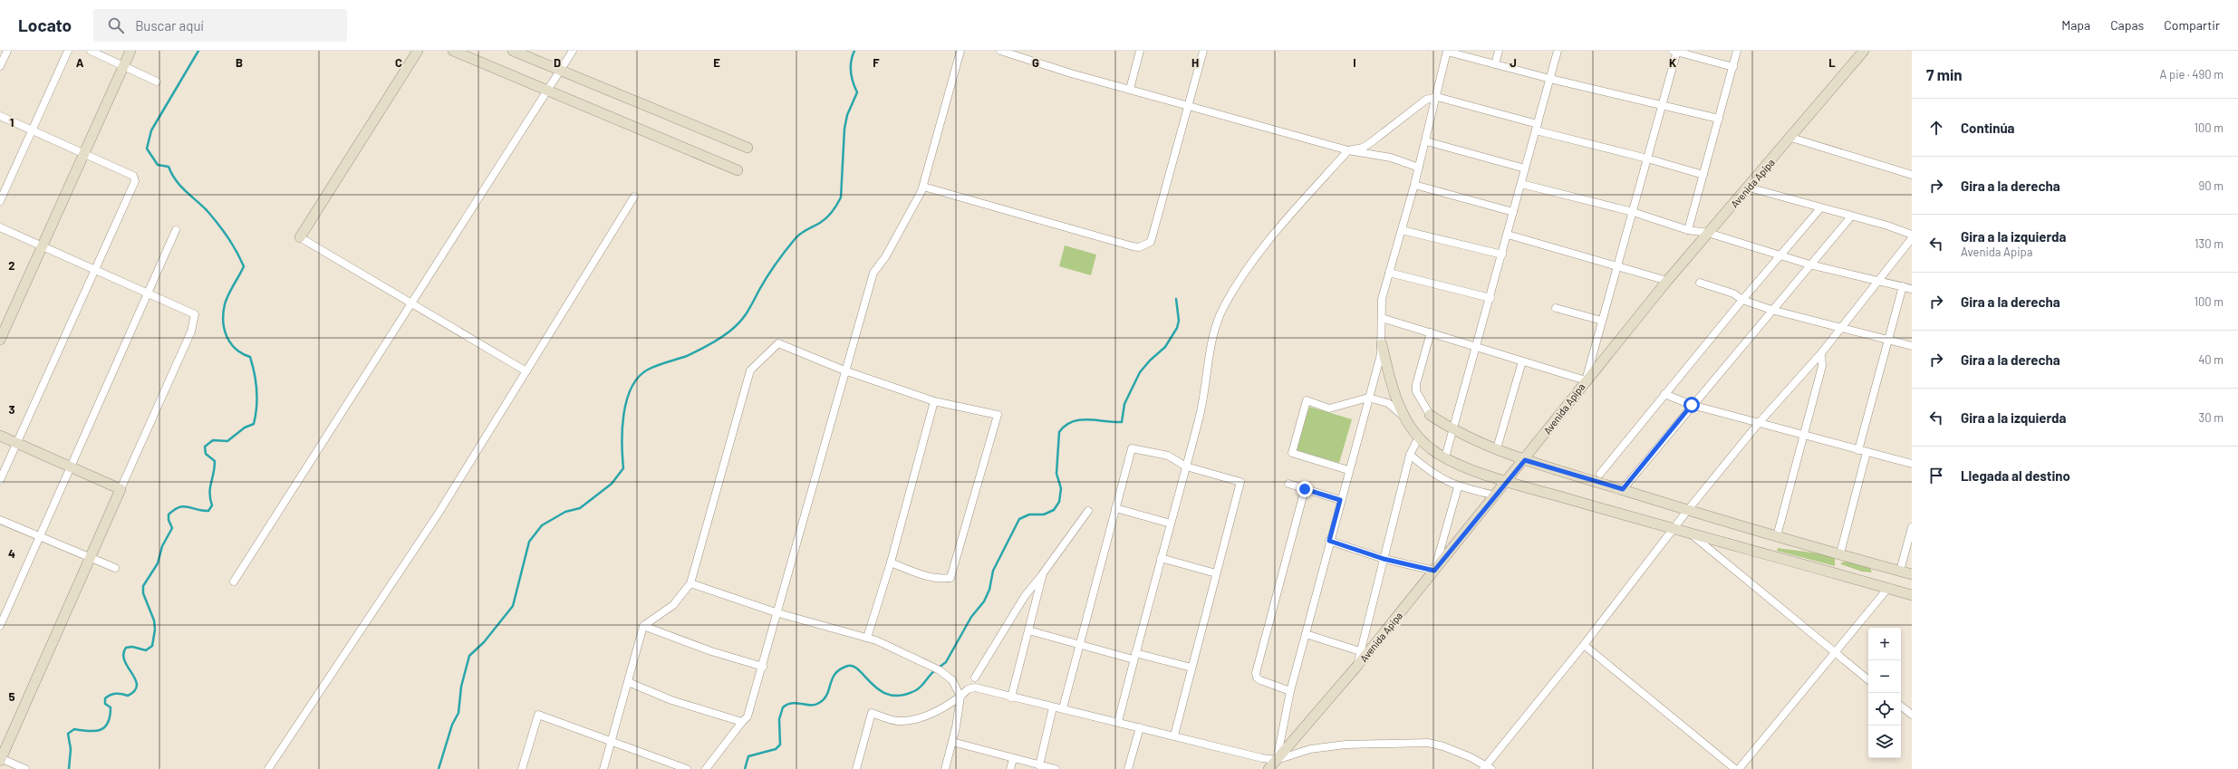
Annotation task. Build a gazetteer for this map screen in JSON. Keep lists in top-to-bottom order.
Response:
{
  "streets": {
    "street": ["Avenida Apipa"]
  },
  "page": {
    "header": "Locato",
    "search": "Buscar aquí",
    "nav": ["Mapa", "Capas", "Compartir"],
    "heading": ["7 min", "A pie · 490 m"],
    "list": [
      ["Continúa", "100 m"],
      ["Gira a la derecha", "90 m"],
      ["Gira a la izquierda", "Avenida Apipa", "130 m"],
      ["Gira a la derecha", "100 m"],
      ["Gira a la derecha", "40 m"],
      ["Gira a la izquierda", "30 m"],
      "Llegada al destino"
    ],
    "map_buttons": ["+", "−"]
  },
  "grid": {
    "columns": [
      "A",
      "B",
      "C",
      "D",
      "E",
      "F",
      "G",
      "H",
      "I",
      "J",
      "K",
      "L"
    ],
    "rows": [
      "1",
      "2",
      "3",
      "4",
      "5"
    ]
  }
}
